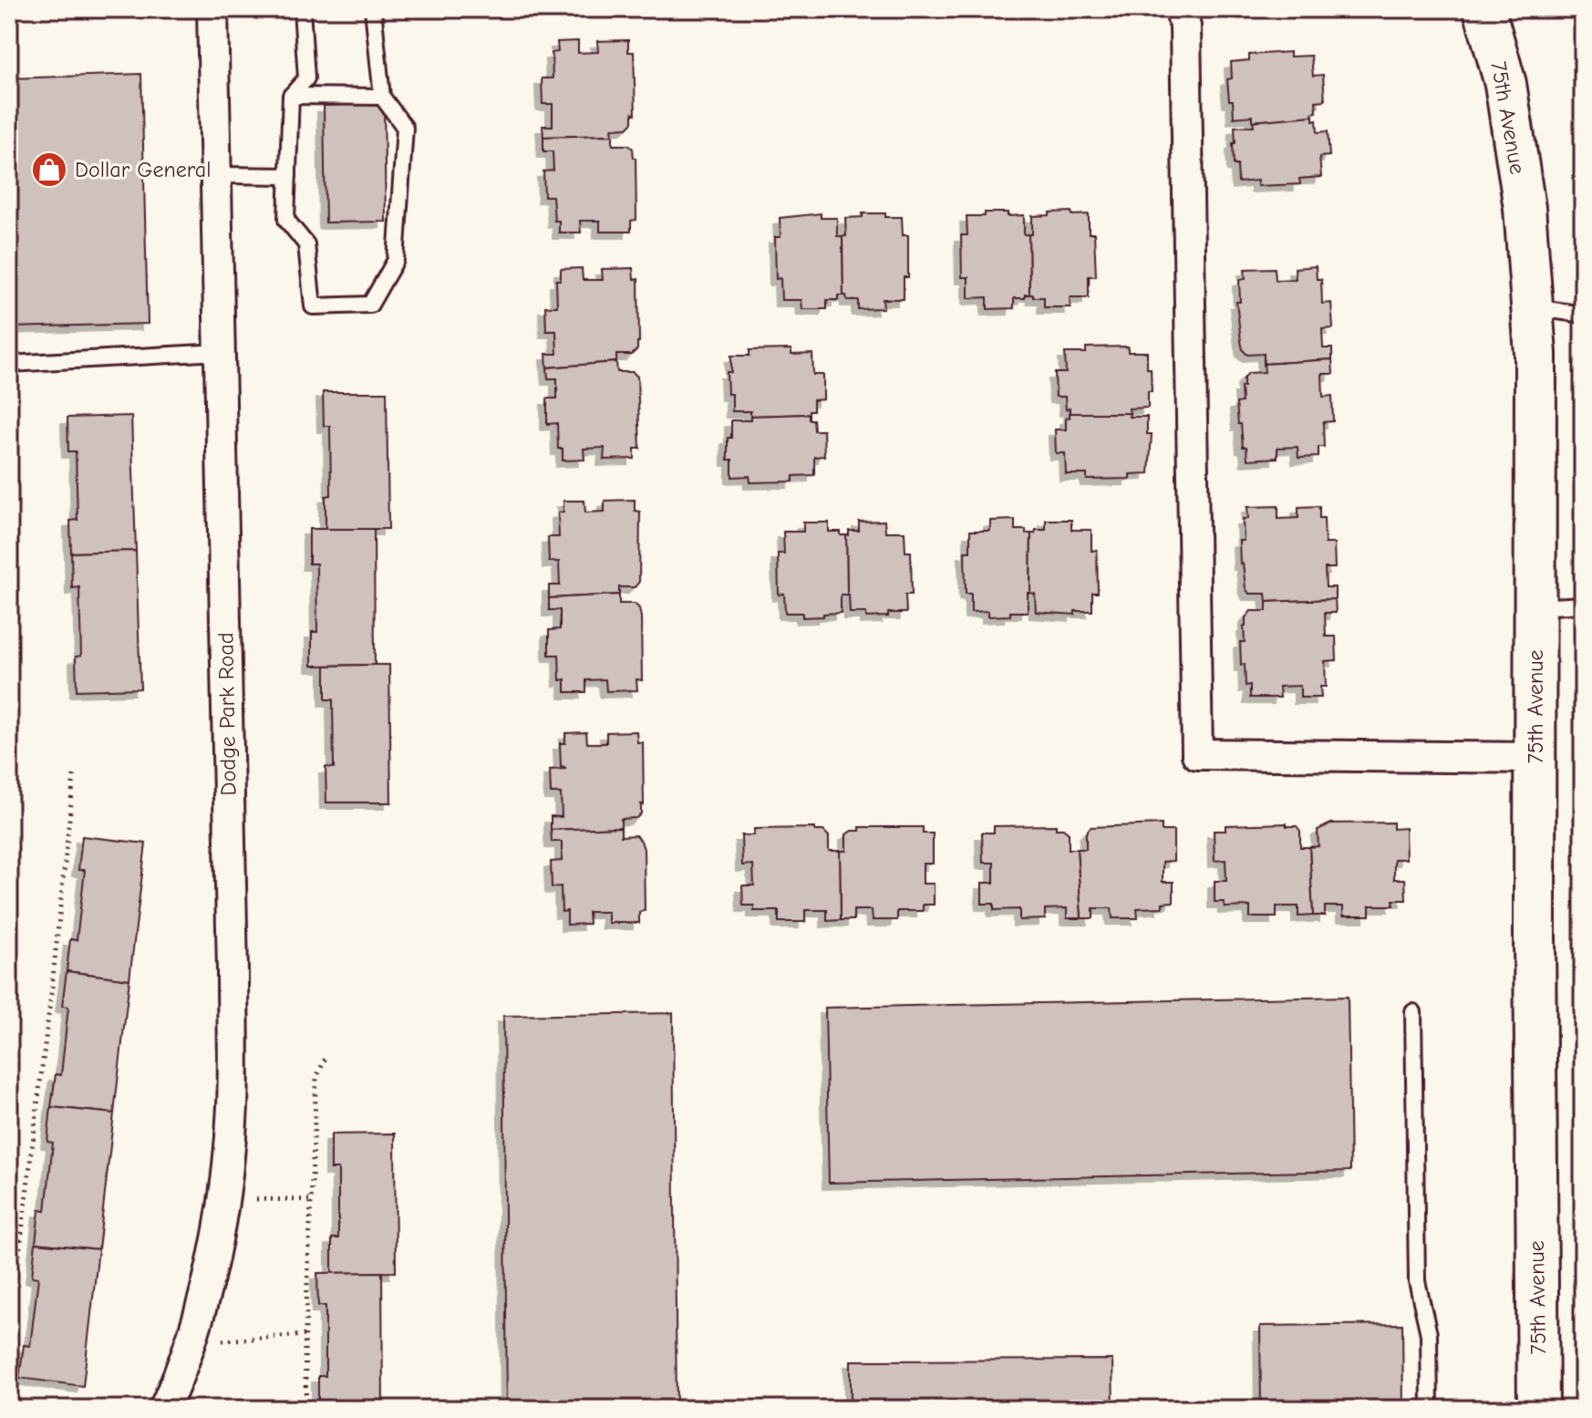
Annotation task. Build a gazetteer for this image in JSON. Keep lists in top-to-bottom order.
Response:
{
  "streets": {
    "street": ["75th Avenue", "Dodge Park Road"]
  },
  "places": {
    "shop": ["Dollar General"]
  }
}
